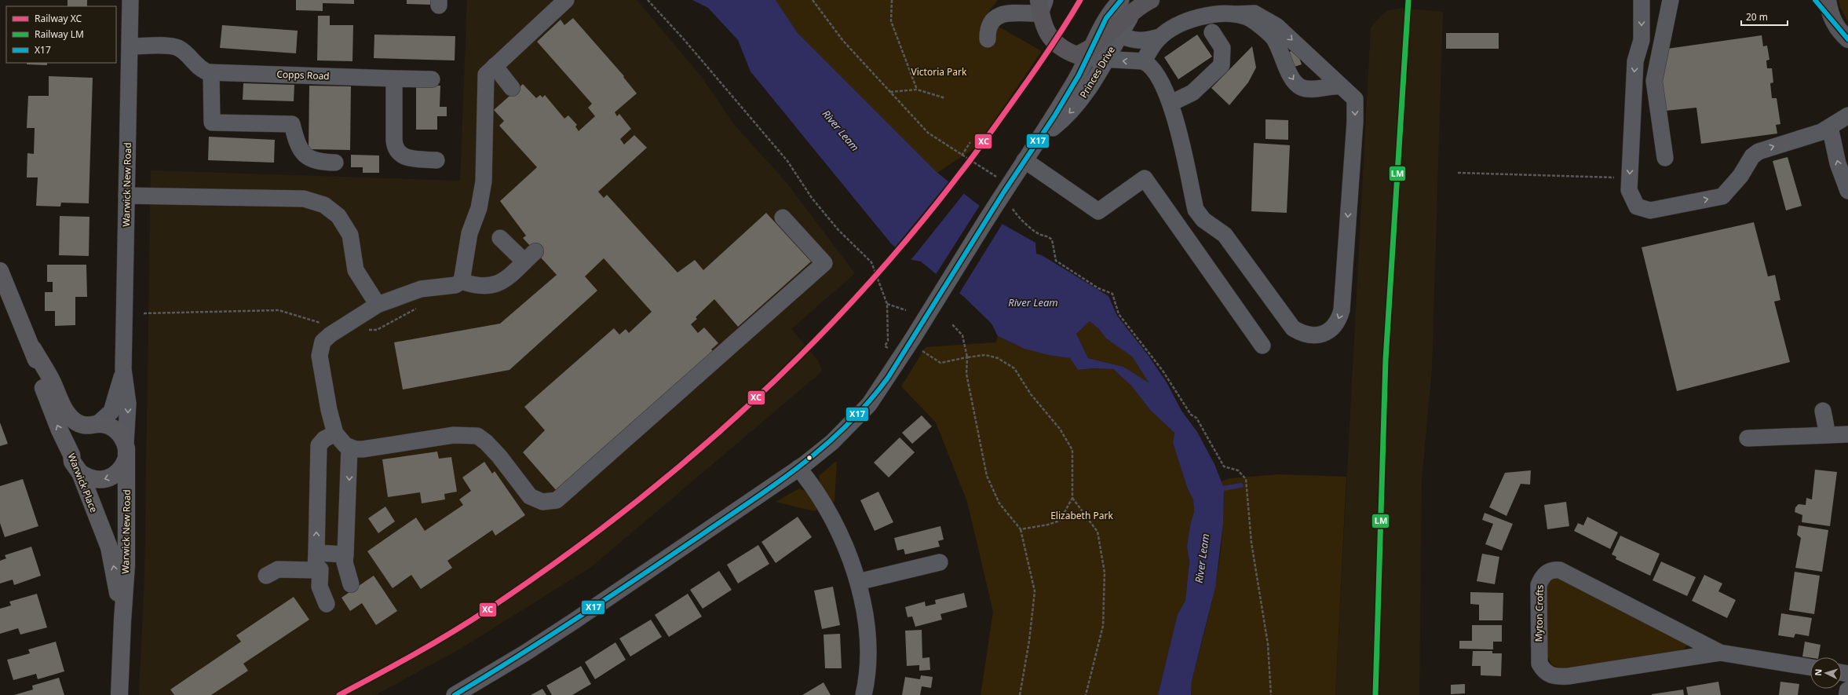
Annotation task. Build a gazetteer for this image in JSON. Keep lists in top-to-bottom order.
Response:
{
  "streets": {
    "highway": ["Princes Drive"],
    "main road": ["Warwick New Road", "Warwick Place"],
    "street": ["Copps Road", "Myton Crofts"]
  },
  "crossings": [
    ["Copps Road", "Warwick New Road"],
    ["Warwick New Road", "Warwick Place"]
  ],
  "one_way": ["Warwick Place"],
  "water": ["River Leam"],
  "parks": ["Victoria Park", "Elizabeth Park"],
  "lines": ["rail line XC", "rail line LM", "transit line X17"],
  "legend": ["Railway XC", "Railway LM", "X17"],
  "scale_bar": "20 m",
  "north": "left"
}
